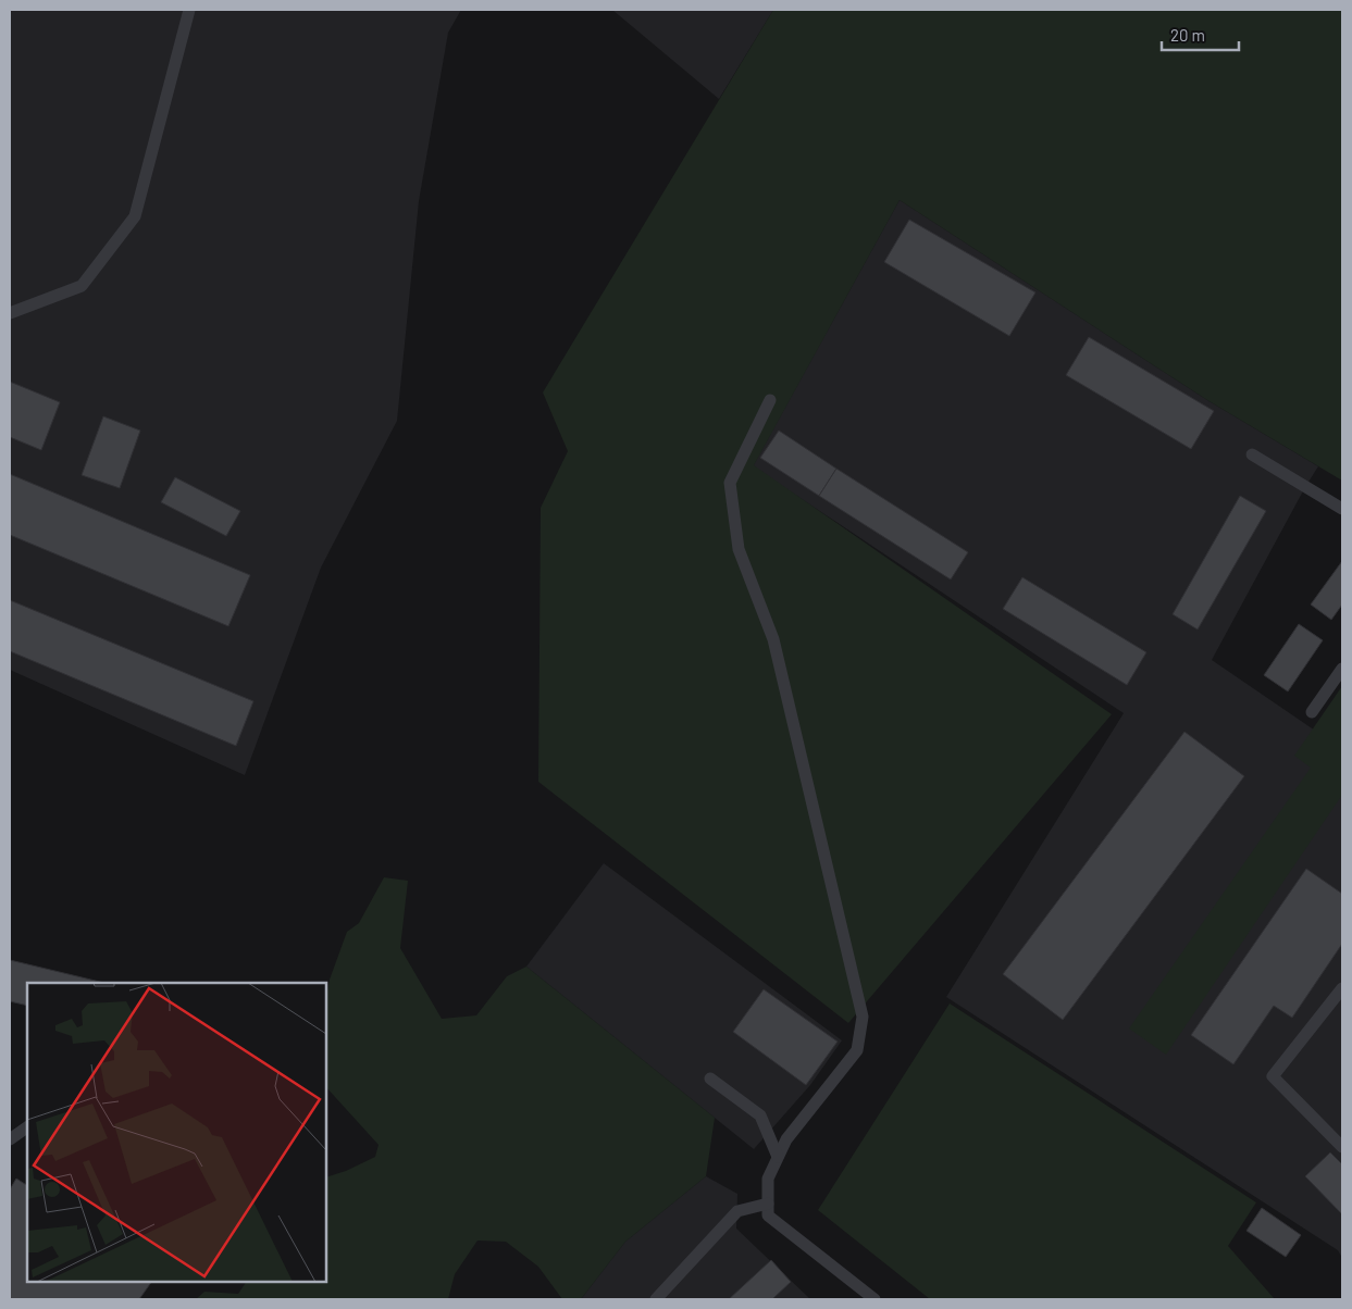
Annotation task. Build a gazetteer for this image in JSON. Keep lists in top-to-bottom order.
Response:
{
  "scale_bar": "20 m"
}
